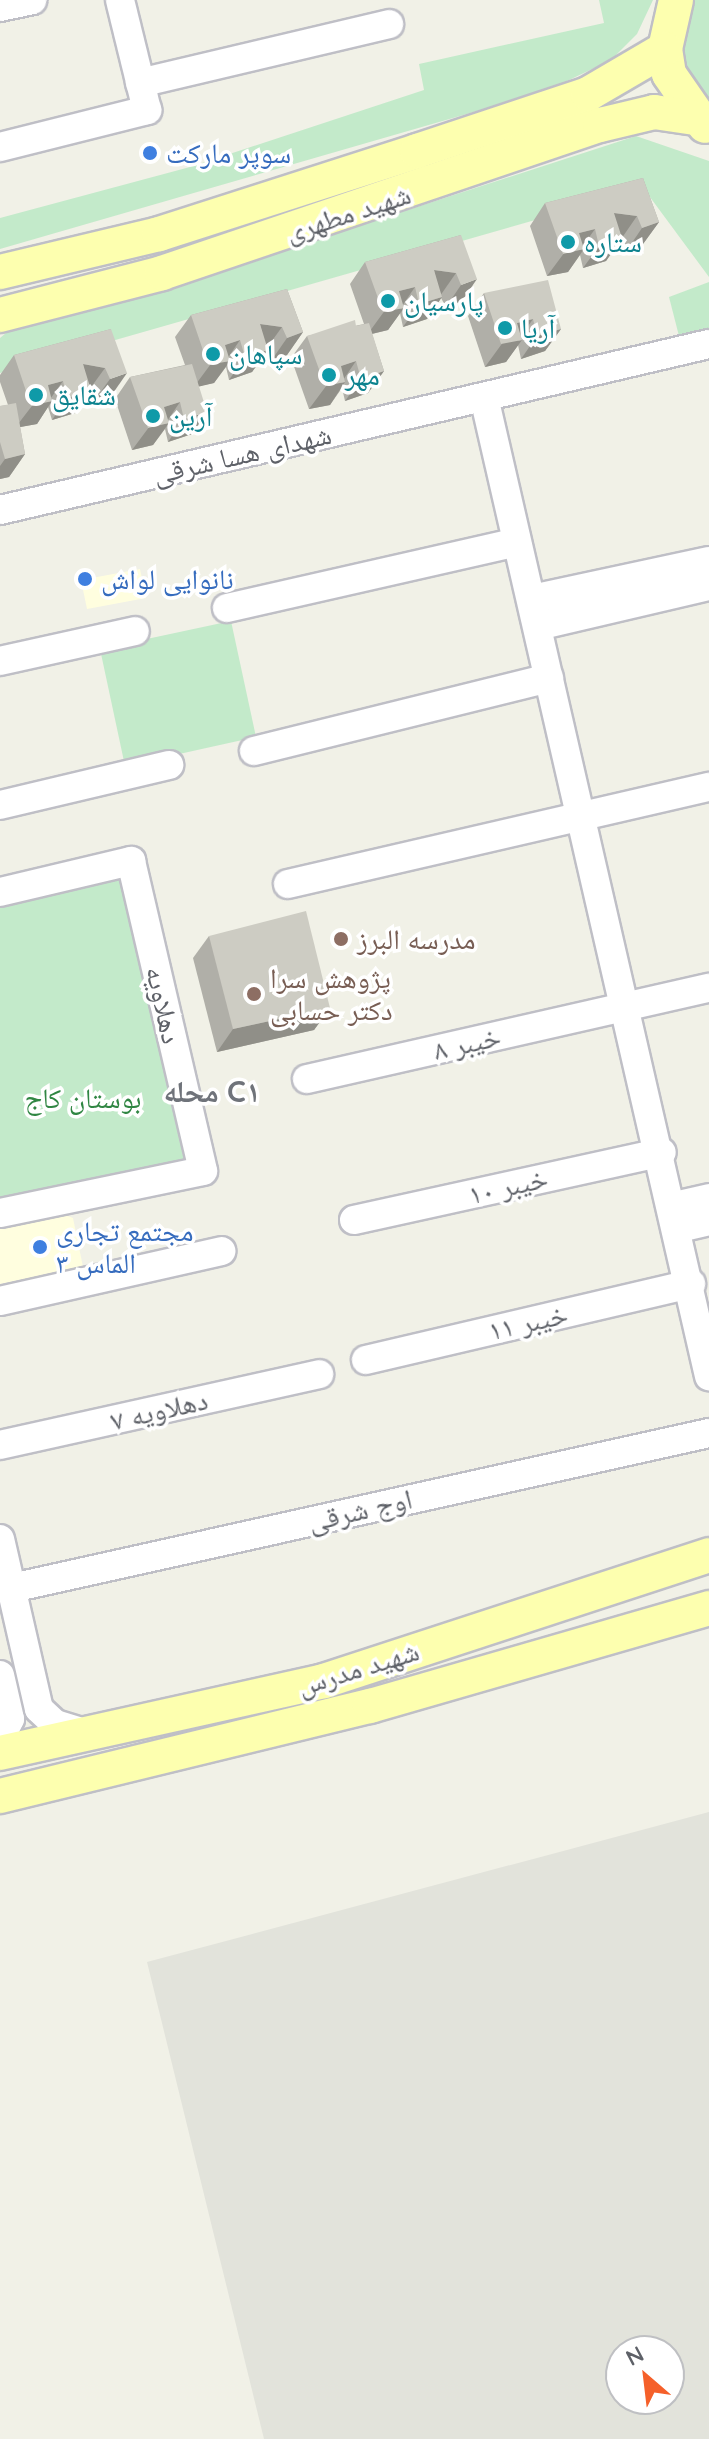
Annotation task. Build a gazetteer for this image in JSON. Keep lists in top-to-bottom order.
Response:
{
  "streets": {
    "main road": ["شهید مطهری", "شهید مدرس"],
    "street": [
      "شهدای هسا شرقی",
      "دهلاویه",
      "خیبر ۸",
      "خیبر ۱۰",
      "خیبر ۱۱",
      "دهلاویه ۷",
      "اوج شرقی"
    ]
  },
  "districts": ["محله C۱"],
  "parks": ["بوستان کاج"],
  "places": [
    "سوپر مارکت",
    "ستاره",
    "پارسیان",
    "آریا",
    "سپاهان",
    "مهر",
    "شقایق",
    "آرین",
    "نانوایی لواش",
    "مدرسه البرز",
    "پژوهش سرا دکتر حسابی",
    "مجتمع تجاری الماس ۳"
  ],
  "north": "top left"
}
